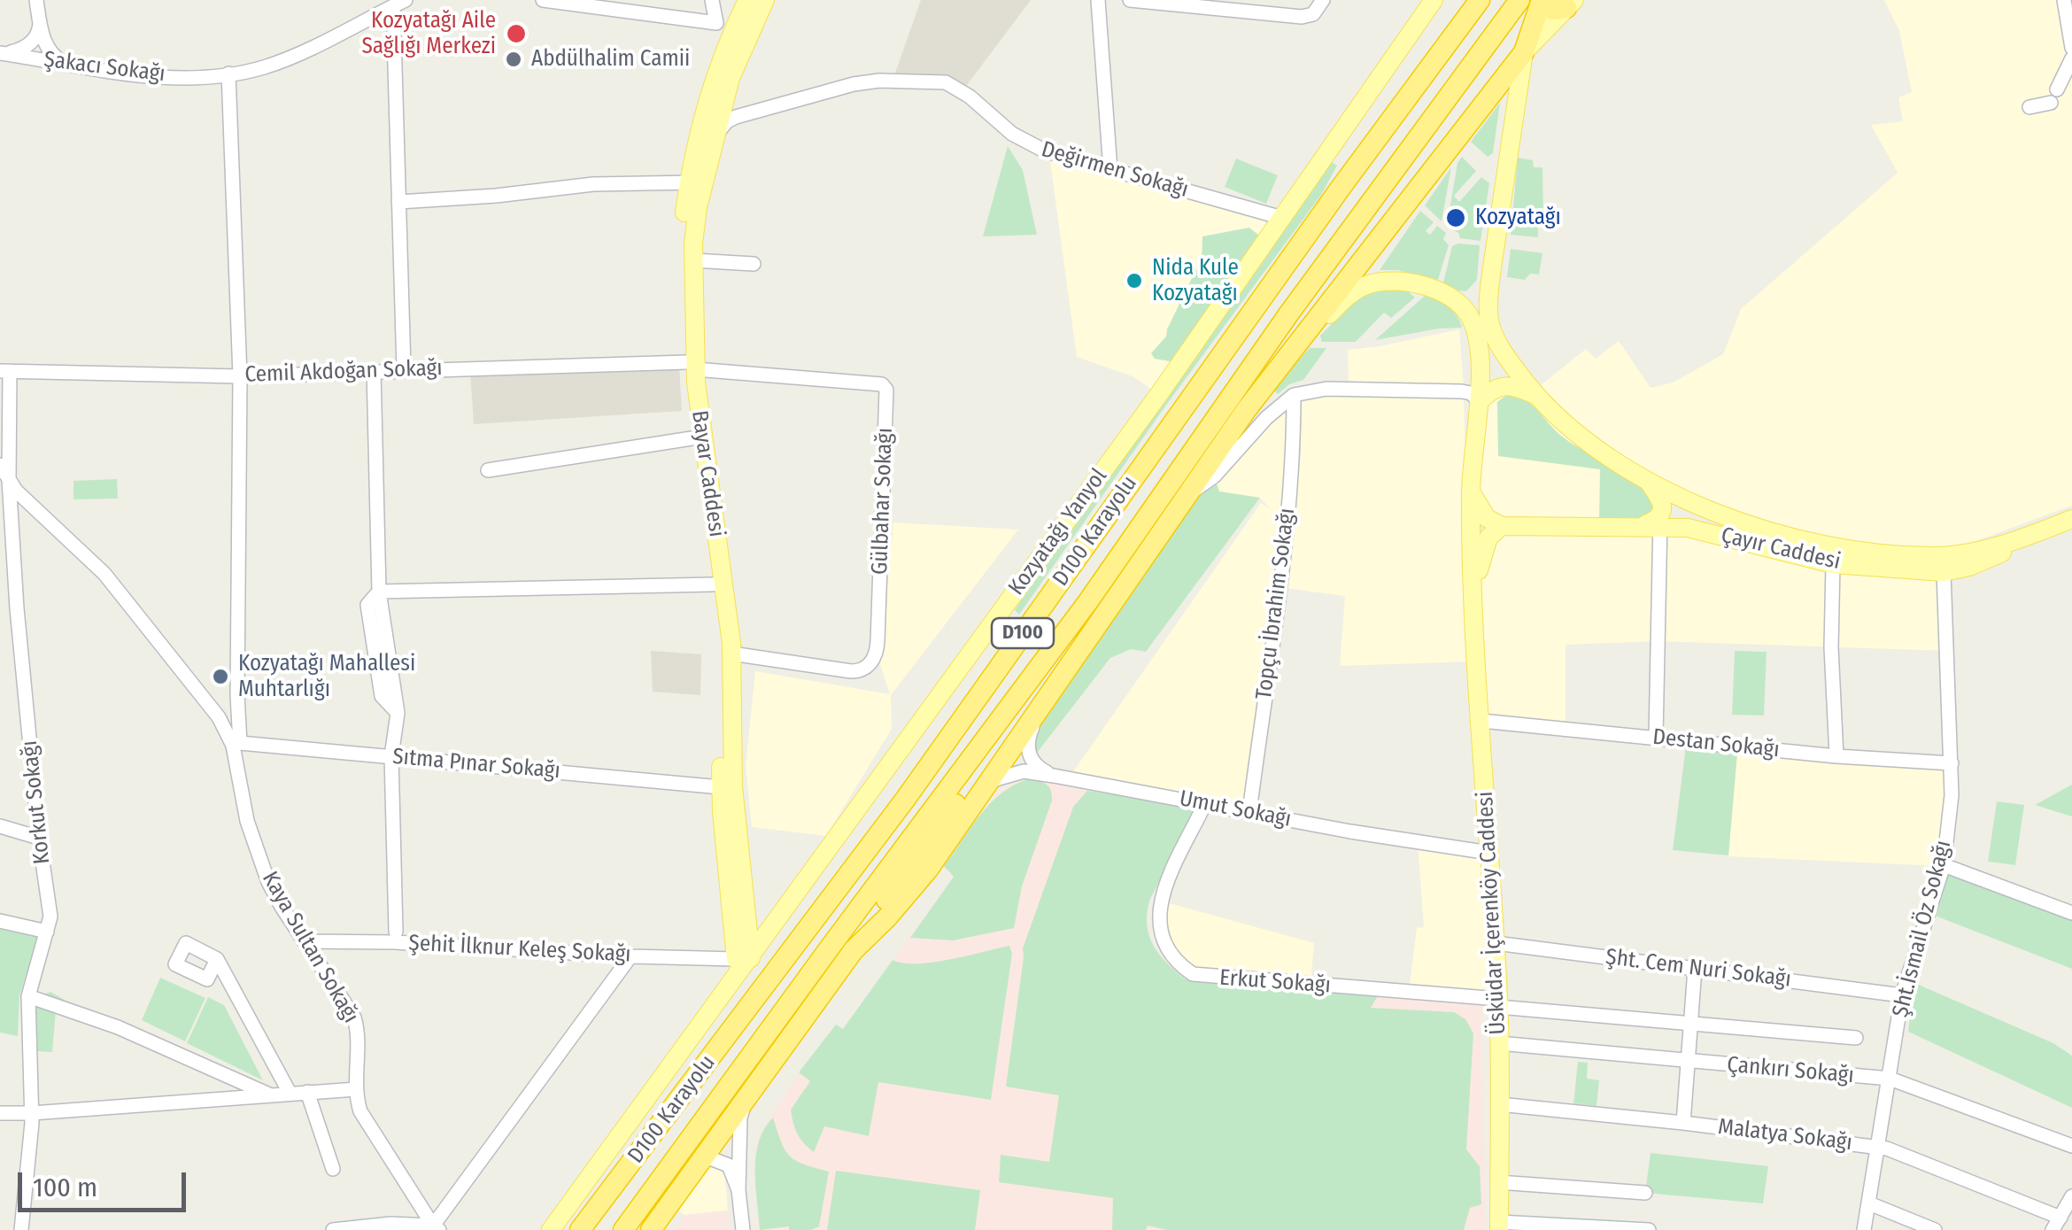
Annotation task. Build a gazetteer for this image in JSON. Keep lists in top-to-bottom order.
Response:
{
  "streets": {
    "highway": ["D100 Karayolu", "D100"],
    "main road": [
      "Bayar Caddesi",
      "Kozyatağı Yanyol",
      "Çayır Caddesi",
      "Üsküdar İçerenköy Caddesi"
    ],
    "street": [
      "Şakacı Sokağı",
      "Değirmen Sokağı",
      "Cemil Akdoğan Sokağı",
      "Gülbahar Sokağı",
      "Topçu İbrahim Sokağı",
      "Destan Sokağı",
      "Sıtma Pınar Sokağı",
      "Korkut Sokağı",
      "Umut Sokağı",
      "Şht.İsmail Öz Sokağı",
      "Kaya Sultan Sokağı",
      "Şehit İlknur Keleş Sokağı",
      "Şht. Cem Nuri Sokağı",
      "Erkut Sokağı",
      "Çankırı Sokağı",
      "Malatya Sokağı"
    ]
  },
  "crossings": [
    ["Değirmen Sokağı", "Bayar Caddesi"],
    ["Değirmen Sokağı", "Kozyatağı Yanyol"],
    ["Cemil Akdoğan Sokağı", "Bayar Caddesi"],
    ["Cemil Akdoğan Sokağı", "Gülbahar Sokağı"],
    ["Cemil Akdoğan Sokağı", "Korkut Sokağı"],
    ["Bayar Caddesi", "Gülbahar Sokağı"],
    ["Bayar Caddesi", "Kozyatağı Yanyol"],
    ["Bayar Caddesi", "Sıtma Pınar Sokağı"],
    ["Bayar Caddesi", "Şehit İlknur Keleş Sokağı"],
    ["Kozyatağı Yanyol", "Şehit İlknur Keleş Sokağı"],
    ["Çayır Caddesi", "D100"],
    ["Çayır Caddesi", "Üsküdar İçerenköy Caddesi"],
    ["Çayır Caddesi", "Şht.İsmail Öz Sokağı"],
    ["Topçu İbrahim Sokağı", "Umut Sokağı"],
    ["D100", "Umut Sokağı"],
    ["Destan Sokağı", "Üsküdar İçerenköy Caddesi"],
    ["Destan Sokağı", "Şht.İsmail Öz Sokağı"],
    ["Sıtma Pınar Sokağı", "Kaya Sultan Sokağı"],
    ["Korkut Sokağı", "Kaya Sultan Sokağı"],
    ["Umut Sokağı", "Üsküdar İçerenköy Caddesi"],
    ["Umut Sokağı", "Erkut Sokağı"],
    ["Üsküdar İçerenköy Caddesi", "Şht. Cem Nuri Sokağı"],
    ["Üsküdar İçerenköy Caddesi", "Erkut Sokağı"],
    ["Üsküdar İçerenköy Caddesi", "Çankırı Sokağı"],
    ["Üsküdar İçerenköy Caddesi", "Malatya Sokağı"],
    ["Şht.İsmail Öz Sokağı", "Şht. Cem Nuri Sokağı"],
    ["Şht.İsmail Öz Sokağı", "Çankırı Sokağı"],
    ["Şht.İsmail Öz Sokağı", "Malatya Sokağı"],
    ["Kaya Sultan Sokağı", "Şehit İlknur Keleş Sokağı"]
  ],
  "places": [
    "Kozyatağı Aile Sağlığı Merkezi",
    "Abdülhalim Camii",
    "Kozyatağı",
    "Nida Kule Kozyatağı",
    "Kozyatağı Mahallesi Muhtarlığı"
  ],
  "scale_bar": "100 m"
}
